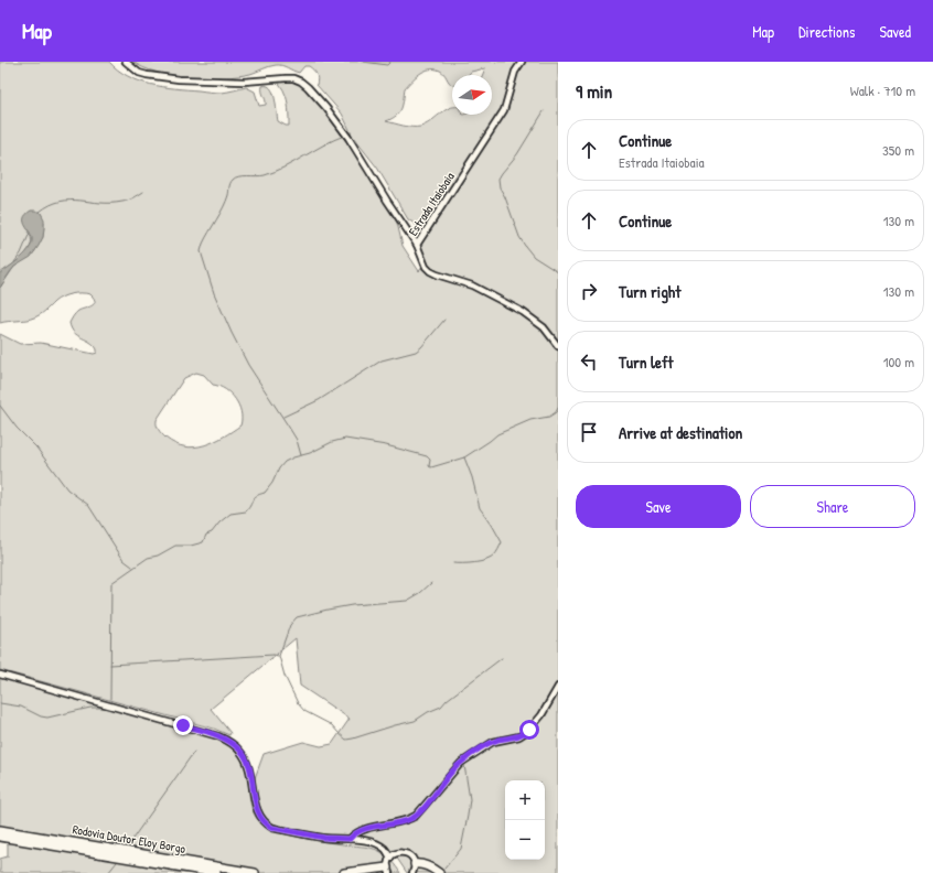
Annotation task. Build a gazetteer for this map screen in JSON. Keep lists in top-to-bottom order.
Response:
{
  "streets": {
    "highway": ["Rodovia Doutor Eloy Borgo"],
    "street": ["Estrada Itaiobaia"]
  },
  "north": "right",
  "page": {
    "header": "Map",
    "nav": ["Map", "Directions", "Saved"],
    "heading": ["9 min", "Walk · 710 m"],
    "list": [
      ["Continue", "Estrada Itaiobaia", "350 m"],
      ["Continue", "130 m"],
      ["Turn right", "130 m"],
      ["Turn left", "100 m"],
      "Arrive at destination"
    ],
    "buttons": ["Save", "Share"],
    "map_buttons": ["+", "−"]
  }
}
